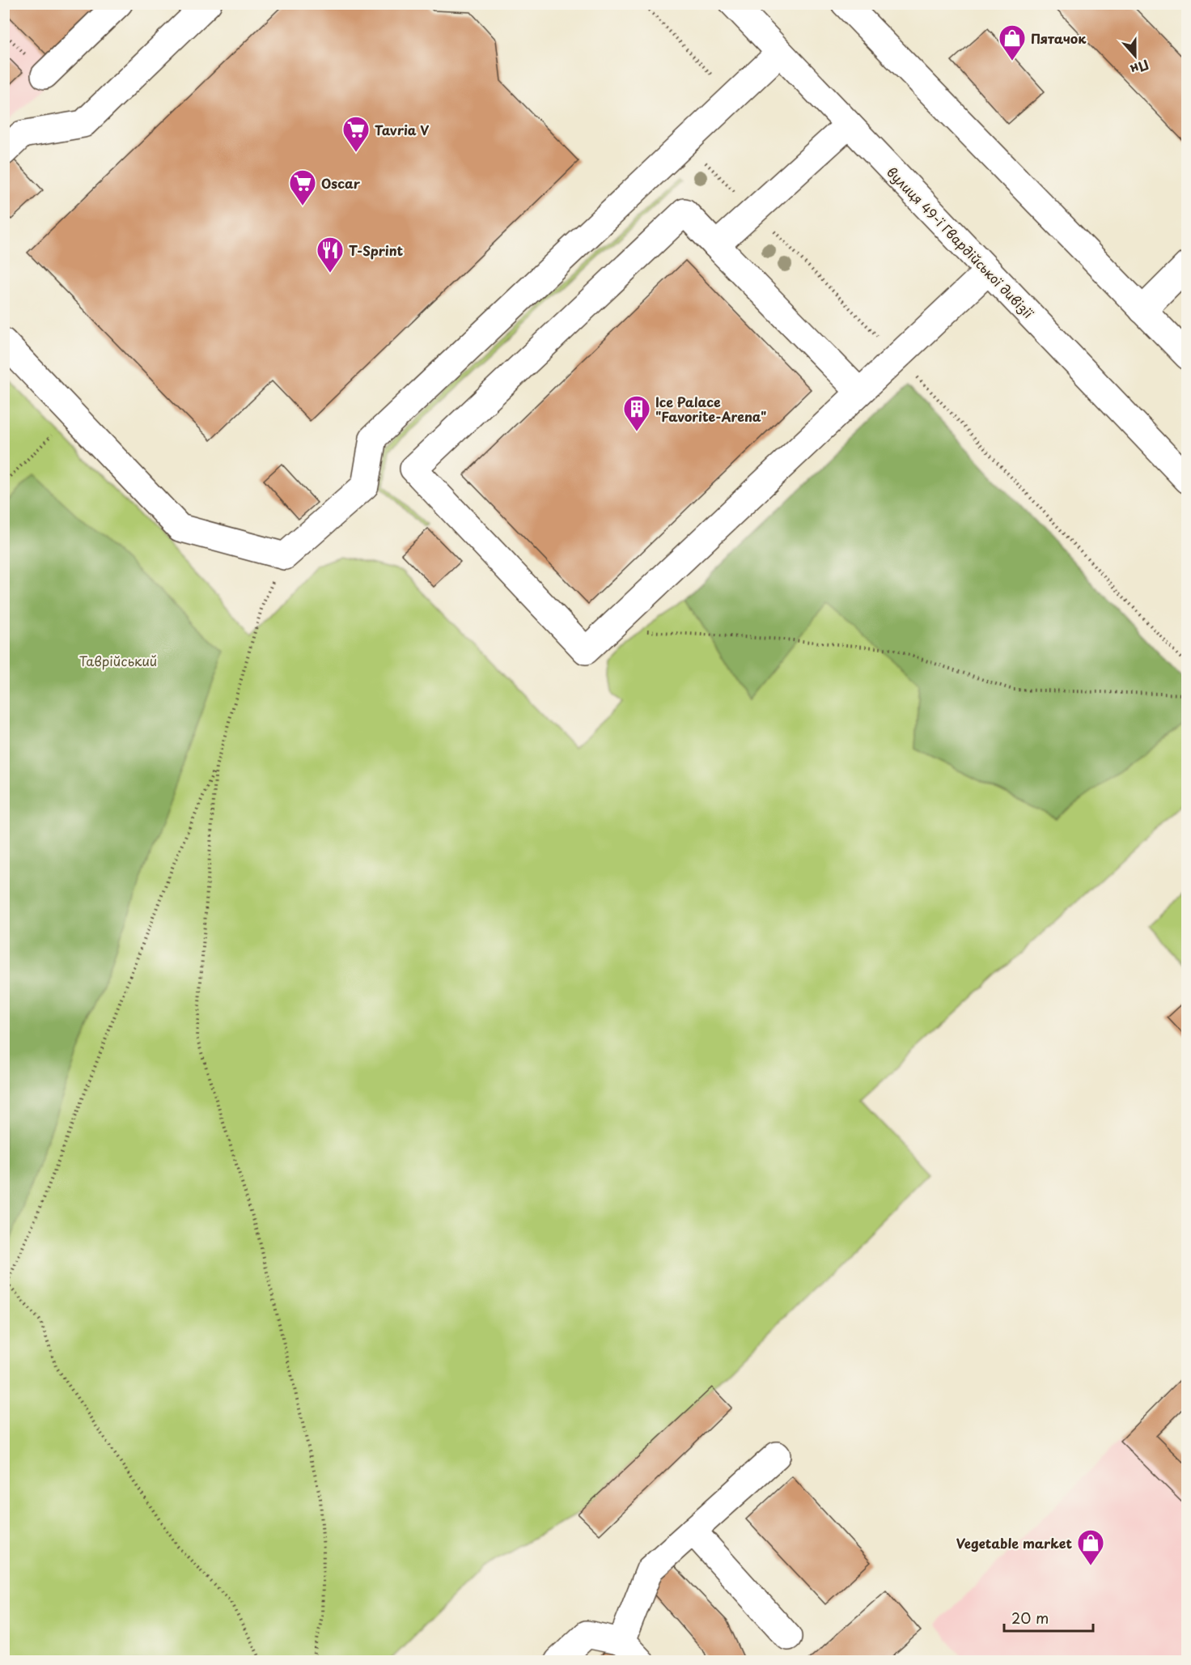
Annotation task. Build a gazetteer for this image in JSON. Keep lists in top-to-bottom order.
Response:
{
  "streets": {
    "street": ["вулиця 49-ї Гвардійської дивізії"]
  },
  "parks": ["Таврійський"],
  "places": {
    "shop": ["Пятачок", "Vegetable market"],
    "supermarket": ["Tavria V", "Oscar"],
    "restaurant": ["T-Sprint"],
    "building": ["Ice Palace \"Favorite-Arena\""]
  },
  "scale_bar": "20 m",
  "north": "bottom"
}
